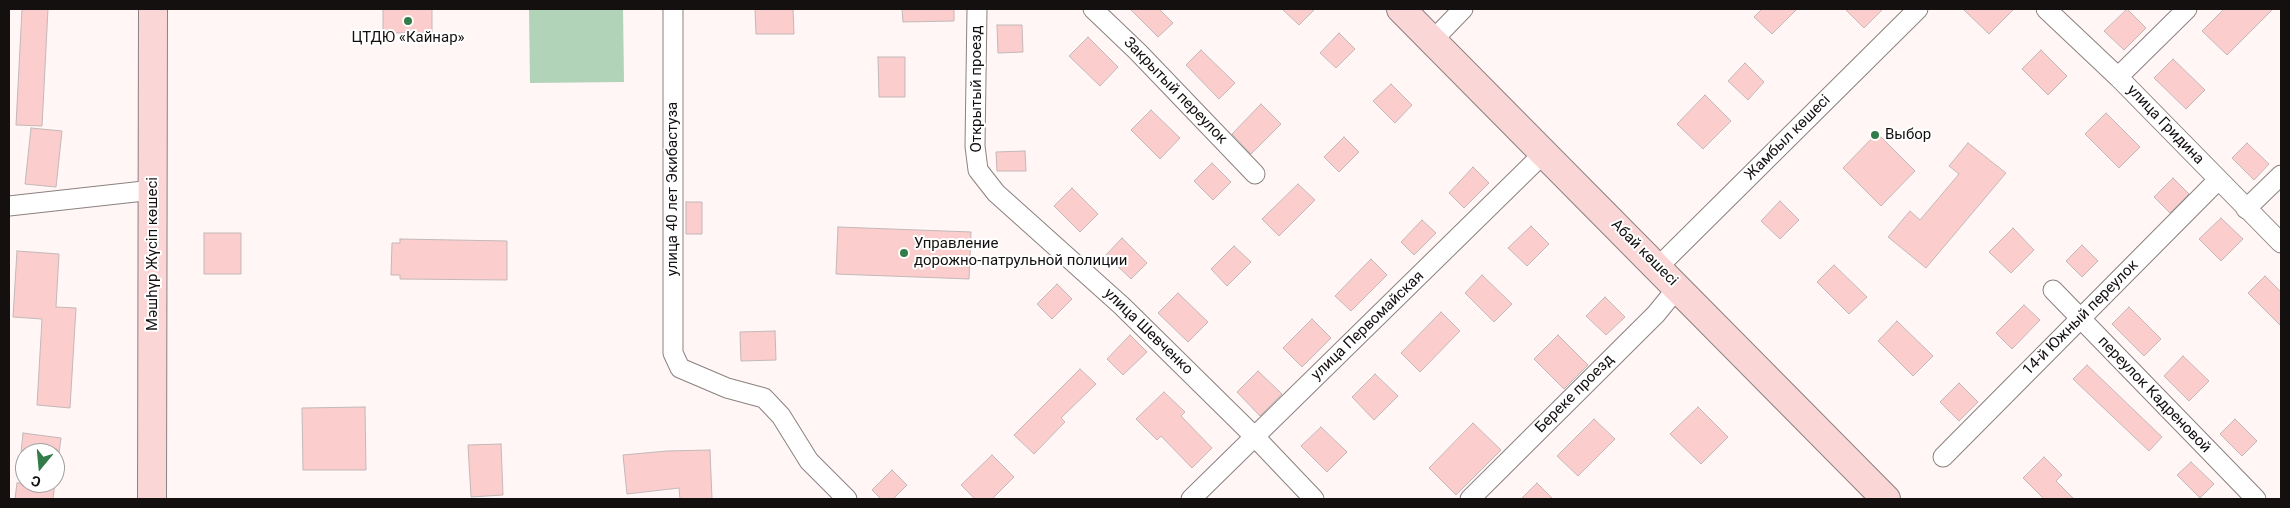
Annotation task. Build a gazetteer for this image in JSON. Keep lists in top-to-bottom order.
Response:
{
  "streets": {
    "street": [
      "Открытый проезд",
      "Закрытый переулок",
      "улица Гридина",
      "Жамбыл көшесі",
      "улица 40 лет Экибастуза",
      "Абай көшесі",
      "Мәшһүр Жүсіп көшесі",
      "14-й Южный переулок",
      "улица Первомайская",
      "улица Шевченко",
      "Береке проезд",
      "переулок Кадреновой"
    ]
  },
  "crossings": [
    ["Открытый проезд", "улица Шевченко"],
    ["улица Гридина", "14-й Южный переулок"],
    ["Жамбыл көшесі", "Абай көшесі"],
    ["Абай көшесі", "улица Первомайская"],
    ["Абай көшесі", "Береке проезд"],
    ["14-й Южный переулок", "переулок Кадреновой"],
    ["улица Первомайская", "улица Шевченко"]
  ],
  "places": ["ЦТДЮ «Кайнар»", "Выбор", "Управление дорожно-патрульной полиции"],
  "north": "bottom"
}
